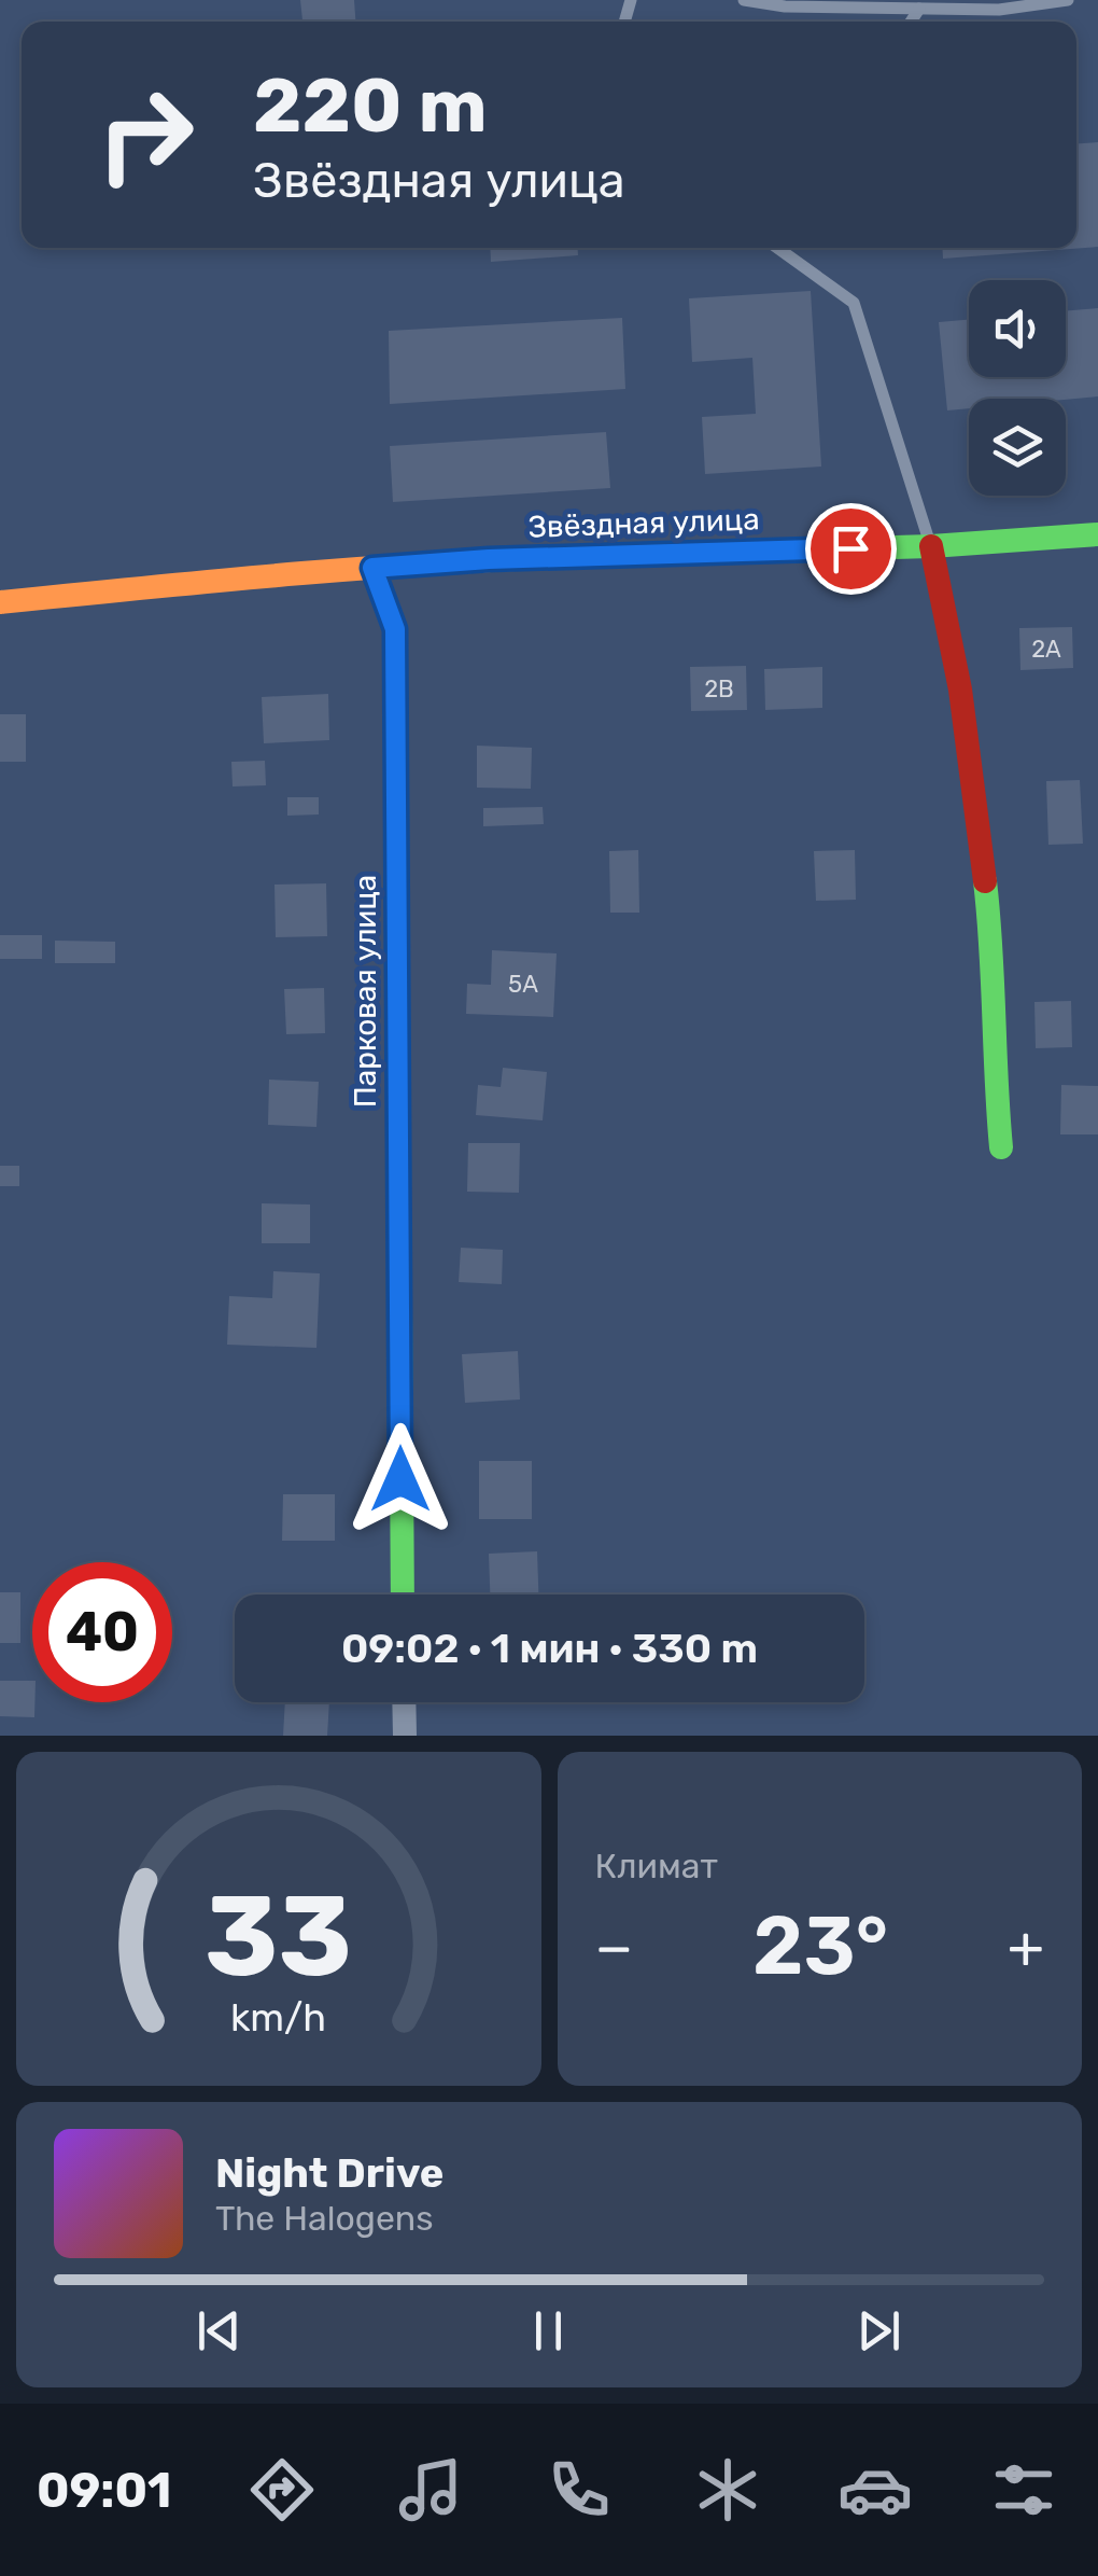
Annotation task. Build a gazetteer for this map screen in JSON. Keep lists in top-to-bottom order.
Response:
{
  "streets": {
    "street": ["Звёздная улица", "Парковая улица"]
  },
  "crossings": [
    ["Звёздная улица", "Парковая улица"]
  ],
  "house_numbers": ["2А", "2В", "5А"],
  "page": {
    "turn": ["220 m", "Звёздная улица"],
    "limit": "40",
    "trip": "09:02 · 1 мин · 330 m",
    "tile": "Климат",
    "heat": ["−", "23°", "+"],
    "song": ["Night Drive", "The Halogens"],
    "tabs": "09:01",
    "gauge": ["33", "km/h"]
  }
}
